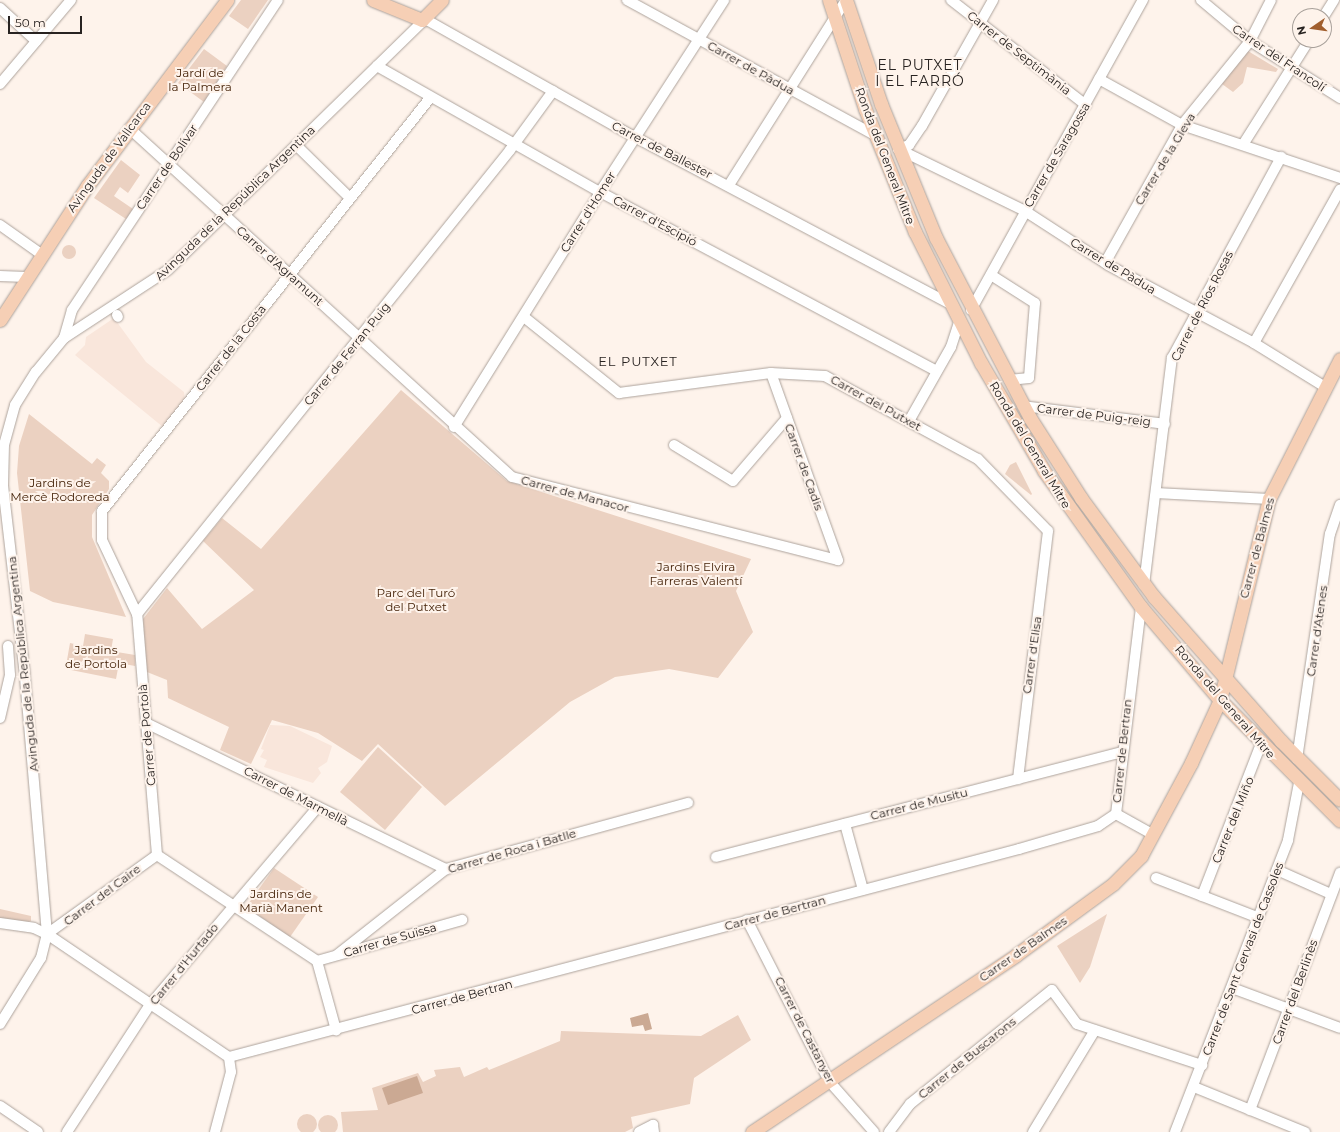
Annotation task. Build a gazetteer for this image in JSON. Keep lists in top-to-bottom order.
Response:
{
  "streets": {
    "main road": [
      "Carrer de Ballester",
      "Ronda del General Mitre",
      "Avinguda de Vallcarca",
      "Avinguda de la República Argentina",
      "Carrer de Balmes"
    ],
    "street": [
      "Carrer de Septimània",
      "Carrer del Francolí",
      "Carrer de Pàdua",
      "Carrer de Saragossa",
      "Carrer de la Gleva",
      "Carrer de Bolívar",
      "Carrer d'Homer",
      "Carrer d'Escipió",
      "Carrer d'Agramunt",
      "Carrer de Ríos Rosas",
      "Carrer de la Costa",
      "Carrer de Ferran Puig",
      "Carrer del Putxet",
      "Carrer de Puig-reig",
      "Carrer de Cadis",
      "Carrer de Manacor",
      "Carrer d'Atenes",
      "Carrer d'Elisa",
      "Carrer de Portolà",
      "Carrer de Bertran",
      "Carrer de Marmellà",
      "Carrer de Musitu",
      "Carrer del Miño",
      "Carrer de Roca i Batlle",
      "Carrer del Caire",
      "Carrer de Suïssa",
      "Carrer de Sant Gervasi de Cassoles",
      "Carrer d'Hurtado",
      "Carrer del Berlinès",
      "Carrer de Castanyer",
      "Carrer de Buscarons"
    ]
  },
  "crossings": [
    ["Carrer de Septimània", "Carrer de Saragossa"],
    ["Carrer del Francolí", "Carrer de la Gleva"],
    ["Carrer de Pàdua", "Carrer de Saragossa"],
    ["Carrer de Pàdua", "Ronda del General Mitre"],
    ["Carrer de Pàdua", "Carrer de la Gleva"],
    ["Carrer de Pàdua", "Carrer d'Homer"],
    ["Carrer de Pàdua", "Carrer de Ríos Rosas"],
    ["Carrer de Pàdua", "Carrer de Balmes"],
    ["Carrer de Ballester", "Ronda del General Mitre"],
    ["Carrer de Ballester", "Avinguda de la República Argentina"],
    ["Carrer de Ballester", "Carrer d'Homer"],
    ["Carrer de Ballester", "Carrer de Ferran Puig"],
    ["Carrer de Saragossa", "Ronda del General Mitre"],
    ["Ronda del General Mitre", "Carrer de Ríos Rosas"],
    ["Ronda del General Mitre", "Carrer de Puig-reig"],
    ["Ronda del General Mitre", "Carrer de Balmes"],
    ["Ronda del General Mitre", "Carrer d'Atenes"],
    ["Ronda del General Mitre", "Carrer de Bertran"],
    ["Ronda del General Mitre", "Carrer del Miño"],
    ["Ronda del General Mitre", "Carrer de Sant Gervasi de Cassoles"],
    ["Avinguda de Vallcarca", "Carrer d'Agramunt"],
    ["Carrer de Bolívar", "Avinguda de la República Argentina"],
    ["Carrer de Bolívar", "Carrer d'Agramunt"],
    ["Avinguda de la República Argentina", "Carrer d'Escipió"],
    ["Avinguda de la República Argentina", "Carrer d'Agramunt"],
    ["Avinguda de la República Argentina", "Carrer del Caire"],
    ["Carrer d'Homer", "Carrer d'Escipió"],
    ["Carrer d'Homer", "Carrer del Putxet"],
    ["Carrer d'Homer", "Carrer de Manacor"],
    ["Carrer d'Escipió", "Carrer de la Costa"],
    ["Carrer d'Escipió", "Carrer de Ferran Puig"],
    ["Carrer d'Agramunt", "Carrer de la Costa"],
    ["Carrer d'Agramunt", "Carrer de Ferran Puig"],
    ["Carrer d'Agramunt", "Carrer de Manacor"],
    ["Carrer de Ríos Rosas", "Carrer de Puig-reig"],
    ["Carrer de la Costa", "Carrer de Ferran Puig"],
    ["Carrer de la Costa", "Carrer de Portolà"],
    ["Carrer de Ferran Puig", "Carrer de Manacor"],
    ["Carrer de Ferran Puig", "Carrer de Portolà"],
    ["Carrer del Putxet", "Carrer de Cadis"],
    ["Carrer del Putxet", "Carrer d'Elisa"],
    ["Carrer de Cadis", "Carrer de Manacor"],
    ["Carrer de Balmes", "Carrer de Castanyer"],
    ["Carrer d'Elisa", "Carrer de Musitu"],
    ["Carrer de Portolà", "Carrer de Marmellà"],
    ["Carrer de Portolà", "Carrer del Caire"],
    ["Carrer de Bertran", "Carrer de Musitu"],
    ["Carrer de Bertran", "Carrer de Castanyer"],
    ["Carrer de Marmellà", "Carrer de Roca i Batlle"],
    ["Carrer de Marmellà", "Carrer d'Hurtado"],
    ["Carrer de Roca i Batlle", "Carrer de Suïssa"]
  ],
  "districts": ["EL PUTXET I EL FARRÓ", "EL PUTXET"],
  "parks": [
    "Jardí de la Palmera",
    "Jardins de Mercè Rodoreda",
    "Jardins Elvira Farreras Valentí",
    "Parc del Turó del Putxet",
    "Jardins de Portola",
    "Jardins de Marià Manent"
  ],
  "scale_bar": "50 m",
  "north": "left"
}
